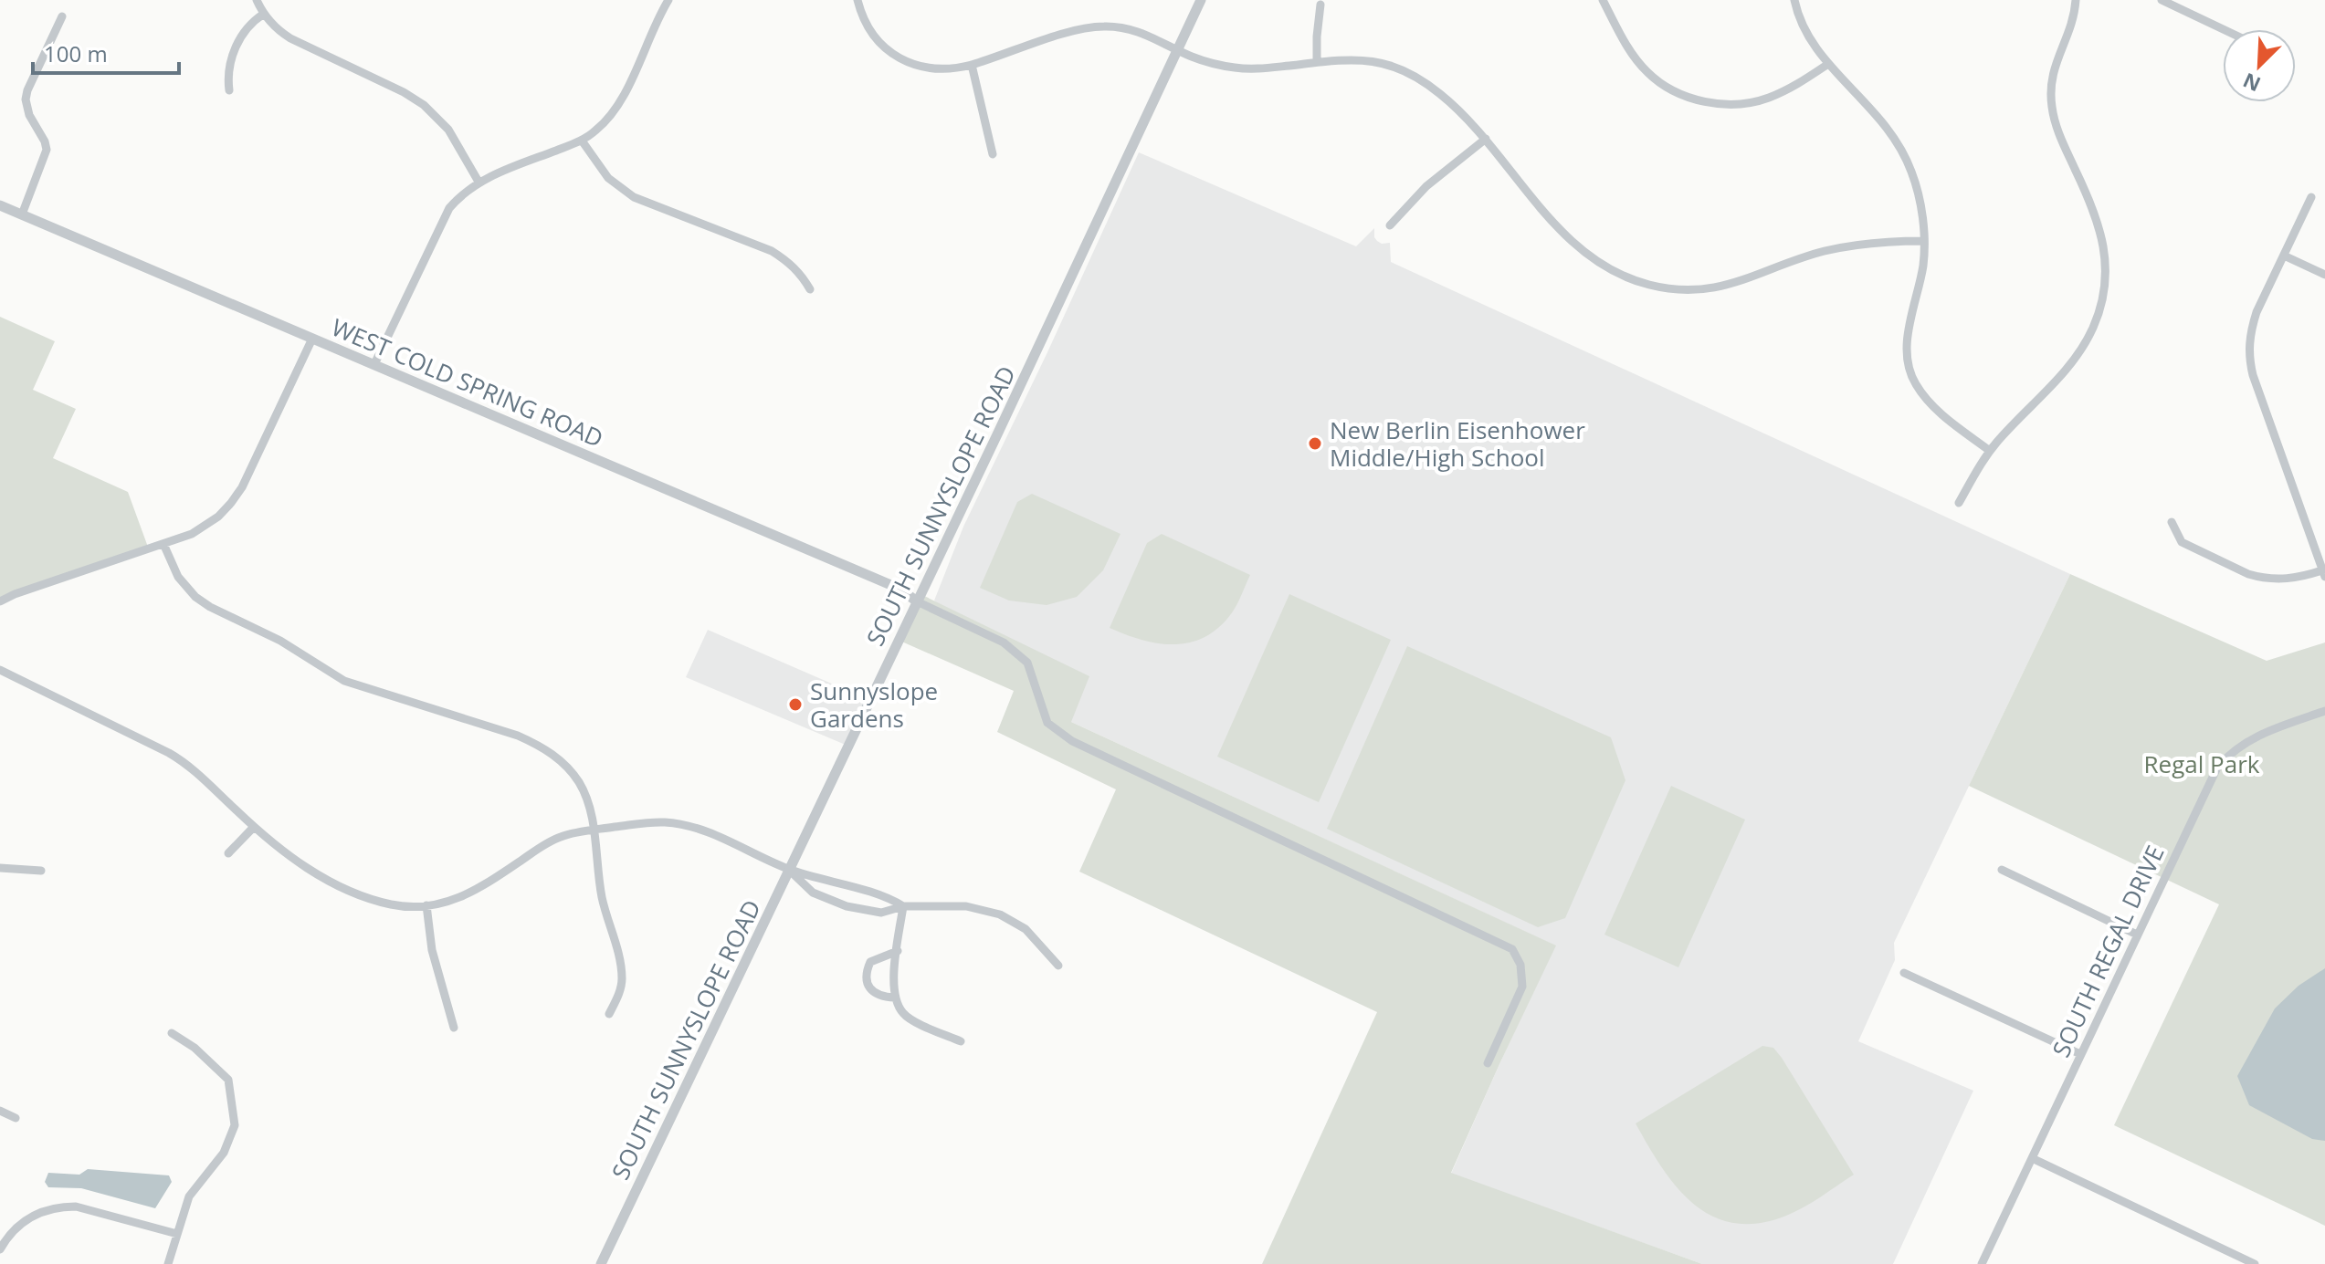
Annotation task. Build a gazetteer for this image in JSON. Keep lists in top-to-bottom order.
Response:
{
  "streets": {
    "street": ["WEST COLD SPRING ROAD", "SOUTH SUNNYSLOPE ROAD", "SOUTH REGAL DRIVE"]
  },
  "crossings": [
    ["WEST COLD SPRING ROAD", "SOUTH SUNNYSLOPE ROAD"]
  ],
  "parks": ["Regal Park"],
  "places": ["New Berlin Eisenhower Middle/High School", "Sunnyslope Gardens"],
  "scale_bar": "100 m",
  "north": "bottom left"
}
